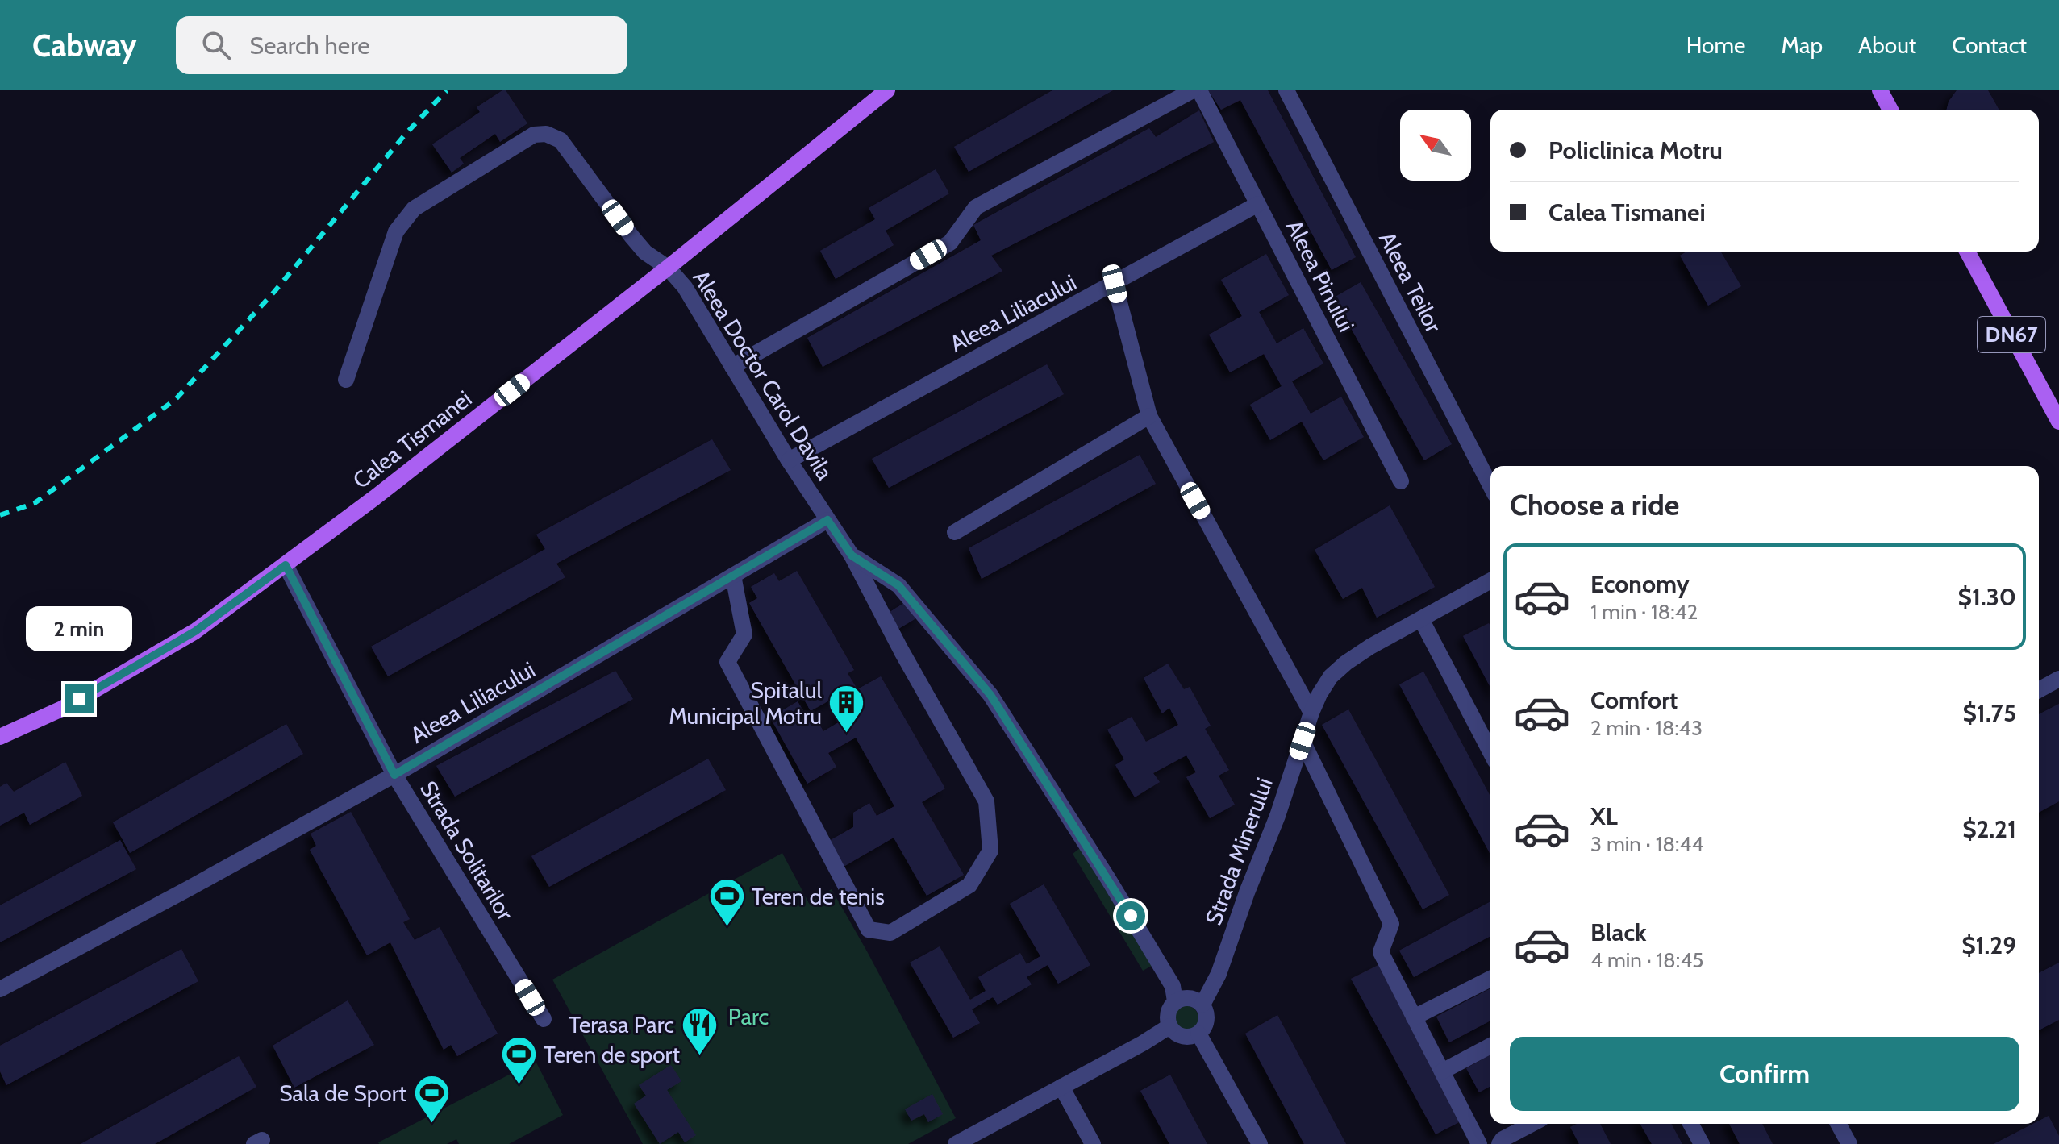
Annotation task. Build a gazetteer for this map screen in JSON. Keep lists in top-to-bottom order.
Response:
{
  "streets": {
    "main road": ["DN67", "Calea Tismanei"],
    "street": [
      "Aleea Pinului",
      "Aleea Teilor",
      "Aleea Liliacului",
      "Aleea Doctor Carol Davila",
      "Strada Solitarilor",
      "Strada Minerului"
    ]
  },
  "crossings": [
    ["Aleea Pinului", "Aleea Liliacului"],
    ["Aleea Liliacului", "Aleea Doctor Carol Davila"],
    ["Aleea Liliacului", "Strada Solitarilor"],
    ["Aleea Doctor Carol Davila", "Calea Tismanei"],
    ["Aleea Doctor Carol Davila", "Strada Minerului"],
    ["Calea Tismanei", "Strada Solitarilor"]
  ],
  "parks": ["Parc"],
  "places": {
    "building": ["Spitalul Municipal Motru"],
    "sports": ["Teren de tenis", "Teren de sport", "Sala de Sport"],
    "restaurant": ["Terasa Parc"]
  },
  "north": "top left",
  "page": {
    "header": "Cabway",
    "search": "Search here",
    "nav": [
      "Home",
      "Map",
      "About",
      "Contact"
    ],
    "banner": ["Policlinica Motru", "Calea Tismanei"],
    "heading": "Choose a ride",
    "list": [
      {
        "name": "Economy",
        "note": "1 min · 18:42",
        "value": "$1.30"
      },
      {
        "name": "Comfort",
        "note": "2 min · 18:43",
        "value": "$1.75"
      },
      {
        "name": "XL",
        "note": "3 min · 18:44",
        "value": "$2.21"
      },
      {
        "name": "Black",
        "note": "4 min · 18:45",
        "value": "$1.29"
      }
    ],
    "bubble": "2 min",
    "buttons": "Confirm"
  }
}
